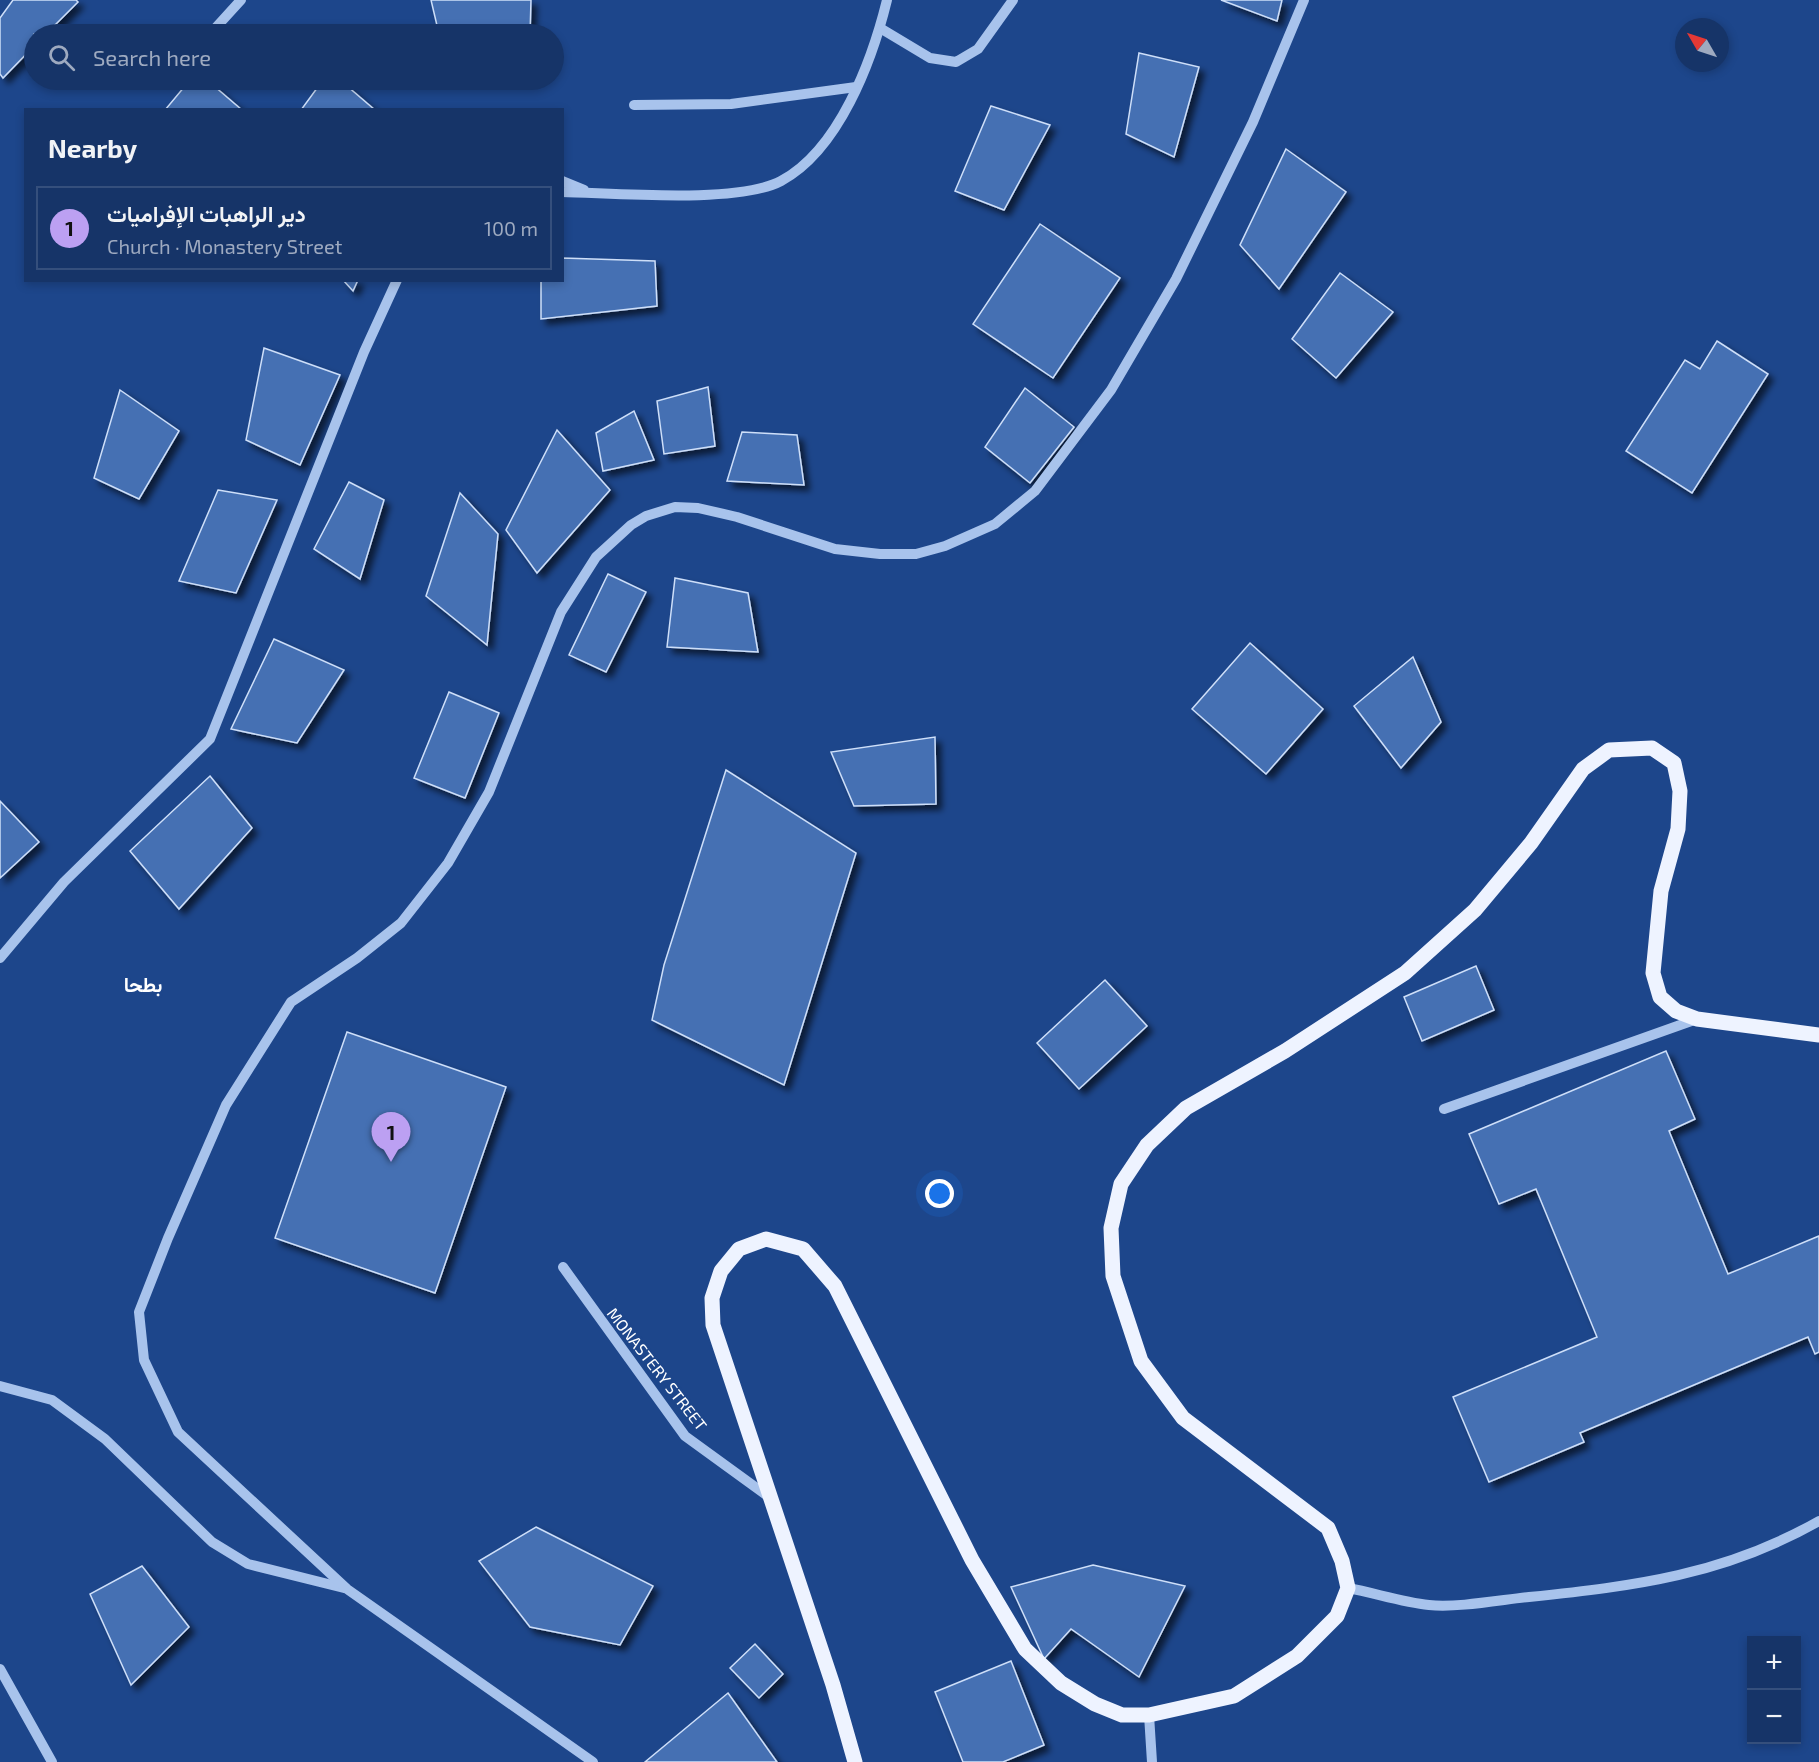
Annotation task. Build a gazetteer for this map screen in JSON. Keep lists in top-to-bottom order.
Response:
{
  "streets": {
    "street": ["MONASTERY STREET"]
  },
  "districts": ["بطحا"],
  "north": "top left",
  "page": {
    "search": "Search here",
    "heading": "Nearby",
    "list": [
      {
        "mark": "1",
        "name": "دير الراهبات الإفراميات",
        "note": "Church · Monastery Street",
        "value": "100 m"
      }
    ],
    "pins": "1",
    "map_buttons": ["+", "−"]
  }
}
